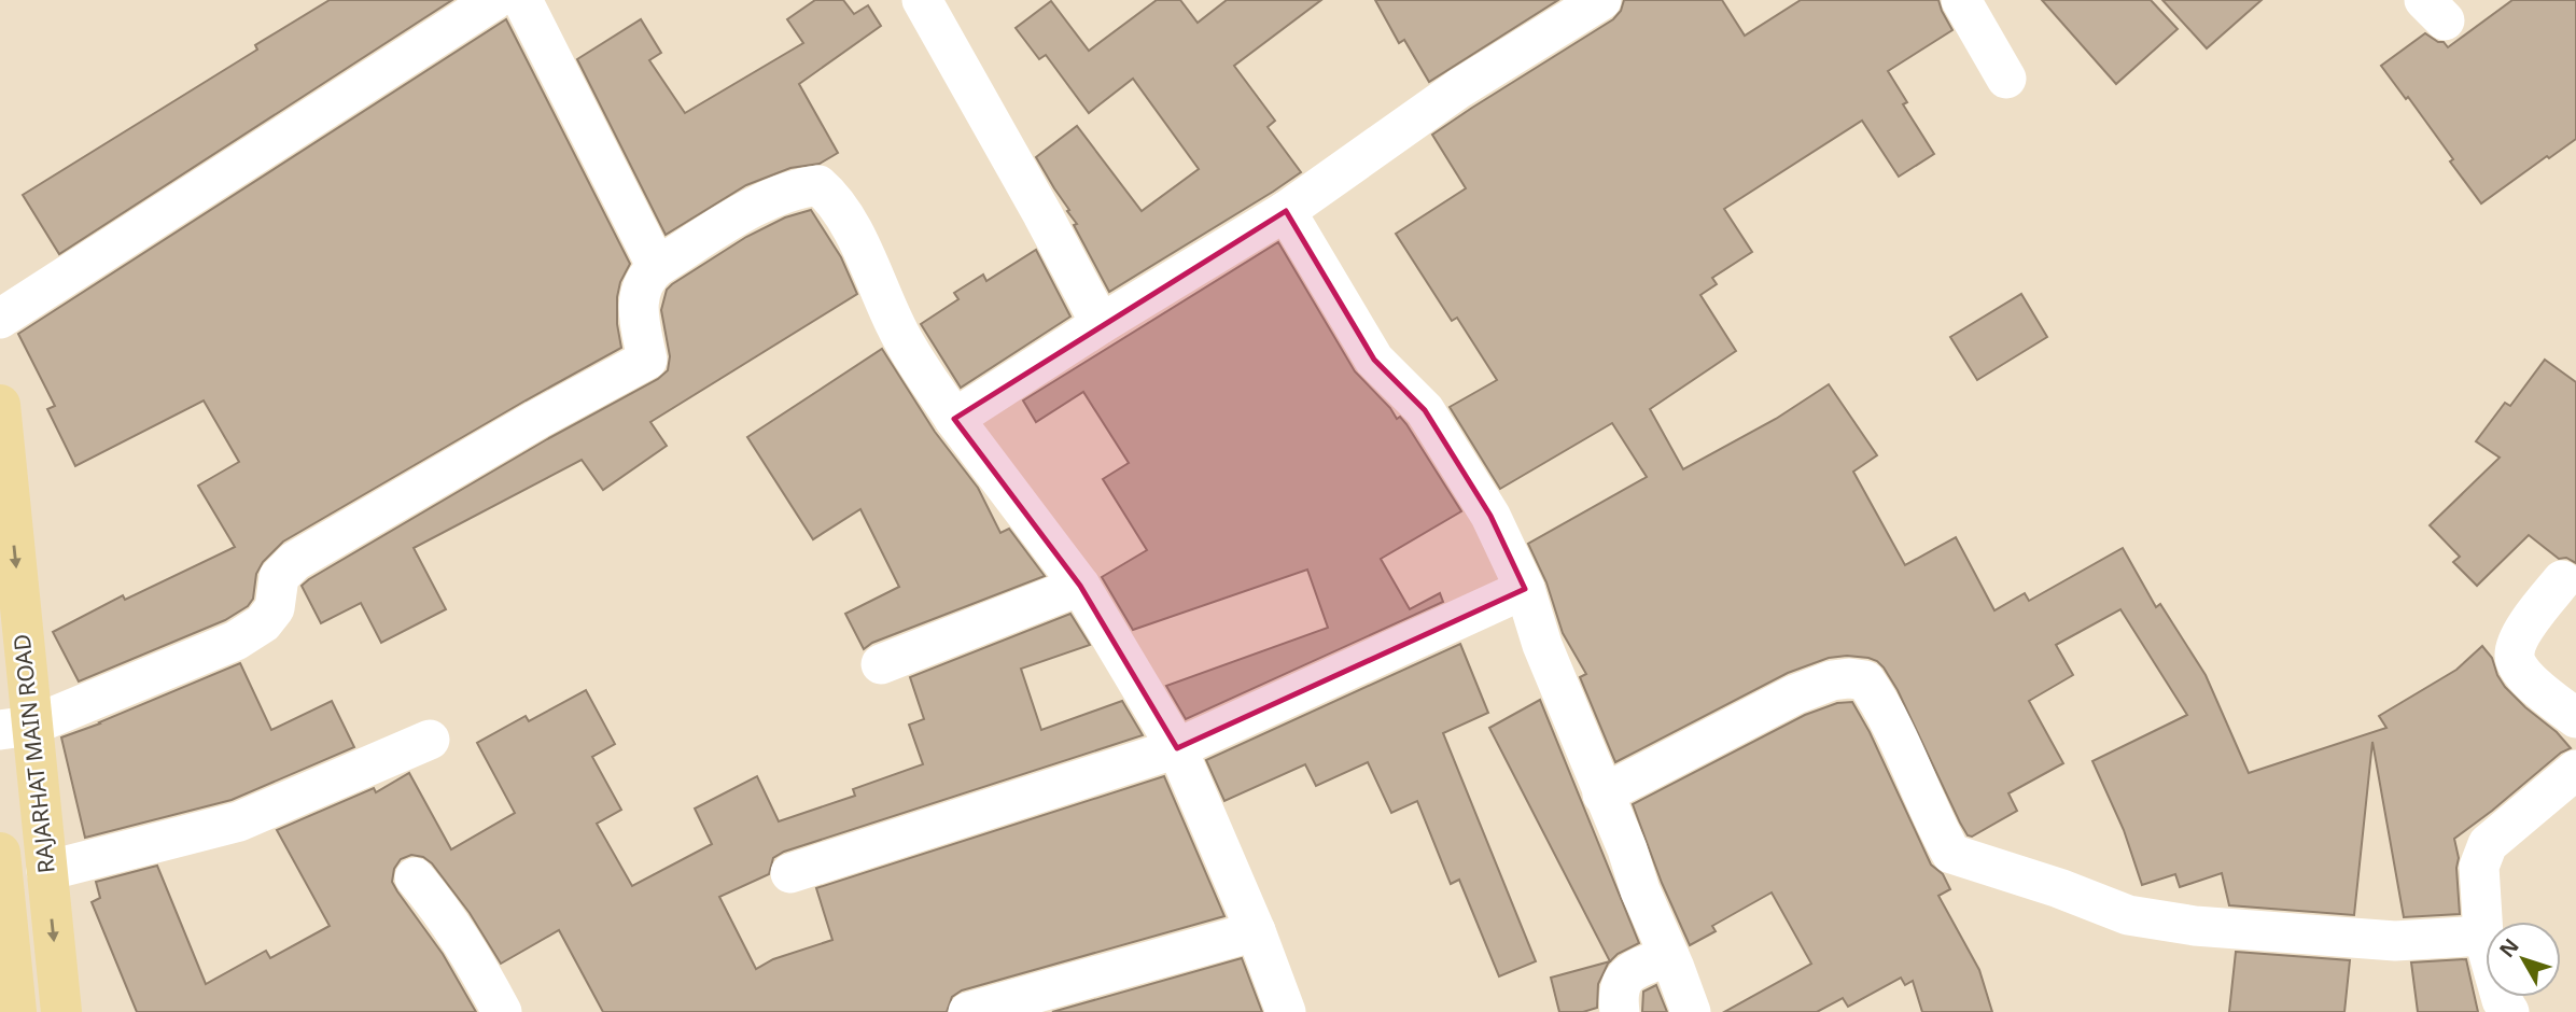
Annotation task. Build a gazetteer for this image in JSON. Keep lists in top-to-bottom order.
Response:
{
  "streets": {
    "main road": ["RAJARHAT MAIN ROAD"]
  },
  "one_way": ["RAJARHAT MAIN ROAD"],
  "north": "top left"
}
